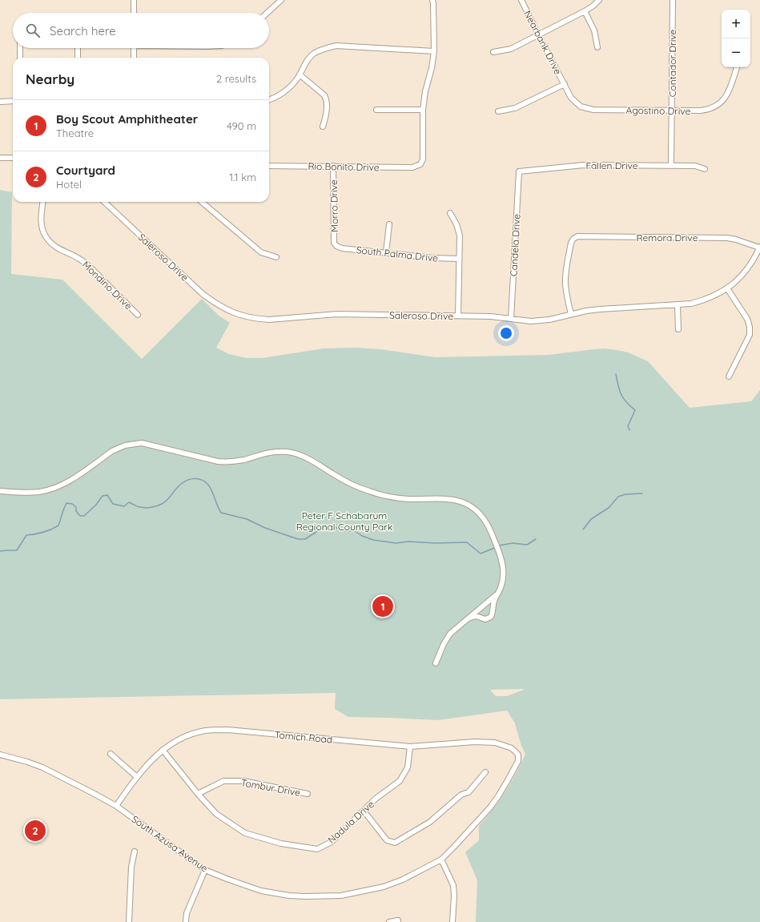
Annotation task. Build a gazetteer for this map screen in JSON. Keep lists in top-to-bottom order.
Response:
{
  "streets": {
    "street": [
      "Nearbank Drive",
      "Contador Drive",
      "Agostino Drive",
      "Fallen Drive",
      "Rio Bonito Drive",
      "Morro Drive",
      "Remora Drive",
      "Candela Drive",
      "South Palma Drive",
      "Saleroso Drive",
      "Mondino Drive",
      "Tomich Road",
      "Tombur Drive",
      "Nadula Drive",
      "South Azusa Avenue"
    ]
  },
  "crossings": [
    ["Nearbank Drive", "Agostino Drive"],
    ["Contador Drive", "Agostino Drive"],
    ["Contador Drive", "Fallen Drive"],
    ["Fallen Drive", "Candela Drive"],
    ["Rio Bonito Drive", "Morro Drive"],
    ["Morro Drive", "South Palma Drive"],
    ["Remora Drive", "Saleroso Drive"],
    ["Candela Drive", "Saleroso Drive"],
    ["Tomich Road", "Nadula Drive"],
    ["Tomich Road", "South Azusa Avenue"],
    ["Tombur Drive", "Nadula Drive"]
  ],
  "parks": ["Peter F Schabarum Regional County Park"],
  "page": {
    "map_buttons": ["+", "−"],
    "search": "Search here",
    "heading": ["Nearby", "2 results"],
    "list": [
      {
        "mark": "1",
        "name": "Boy Scout Amphitheater",
        "note": "Theatre",
        "value": "490 m"
      },
      {
        "mark": "2",
        "name": "Courtyard",
        "note": "Hotel",
        "value": "1.1 km"
      }
    ],
    "pins": ["1", "2"]
  }
}
